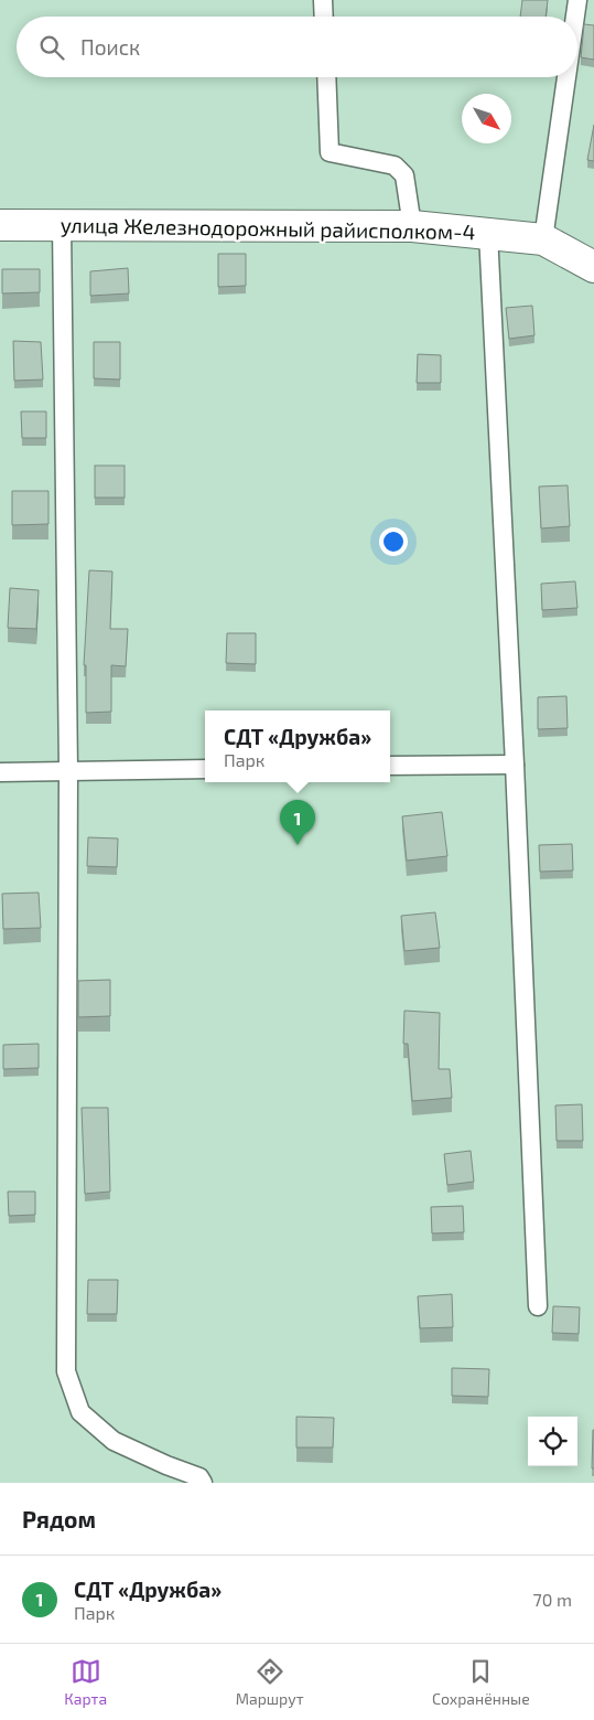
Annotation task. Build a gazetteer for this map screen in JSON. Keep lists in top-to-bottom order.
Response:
{
  "streets": {
    "street": ["улица Железнодорожный райисполком-4"]
  },
  "north": "bottom right",
  "page": {
    "search": "Поиск",
    "popup": ["СДТ «Дружба»", "Парк"],
    "pins": "1",
    "heading": "Рядом",
    "list": [
      {
        "mark": "1",
        "name": "СДТ «Дружба»",
        "note": "Парк",
        "value": "70 m"
      }
    ],
    "nav": ["Карта", "Маршрут", "Сохранённые"]
  }
}
